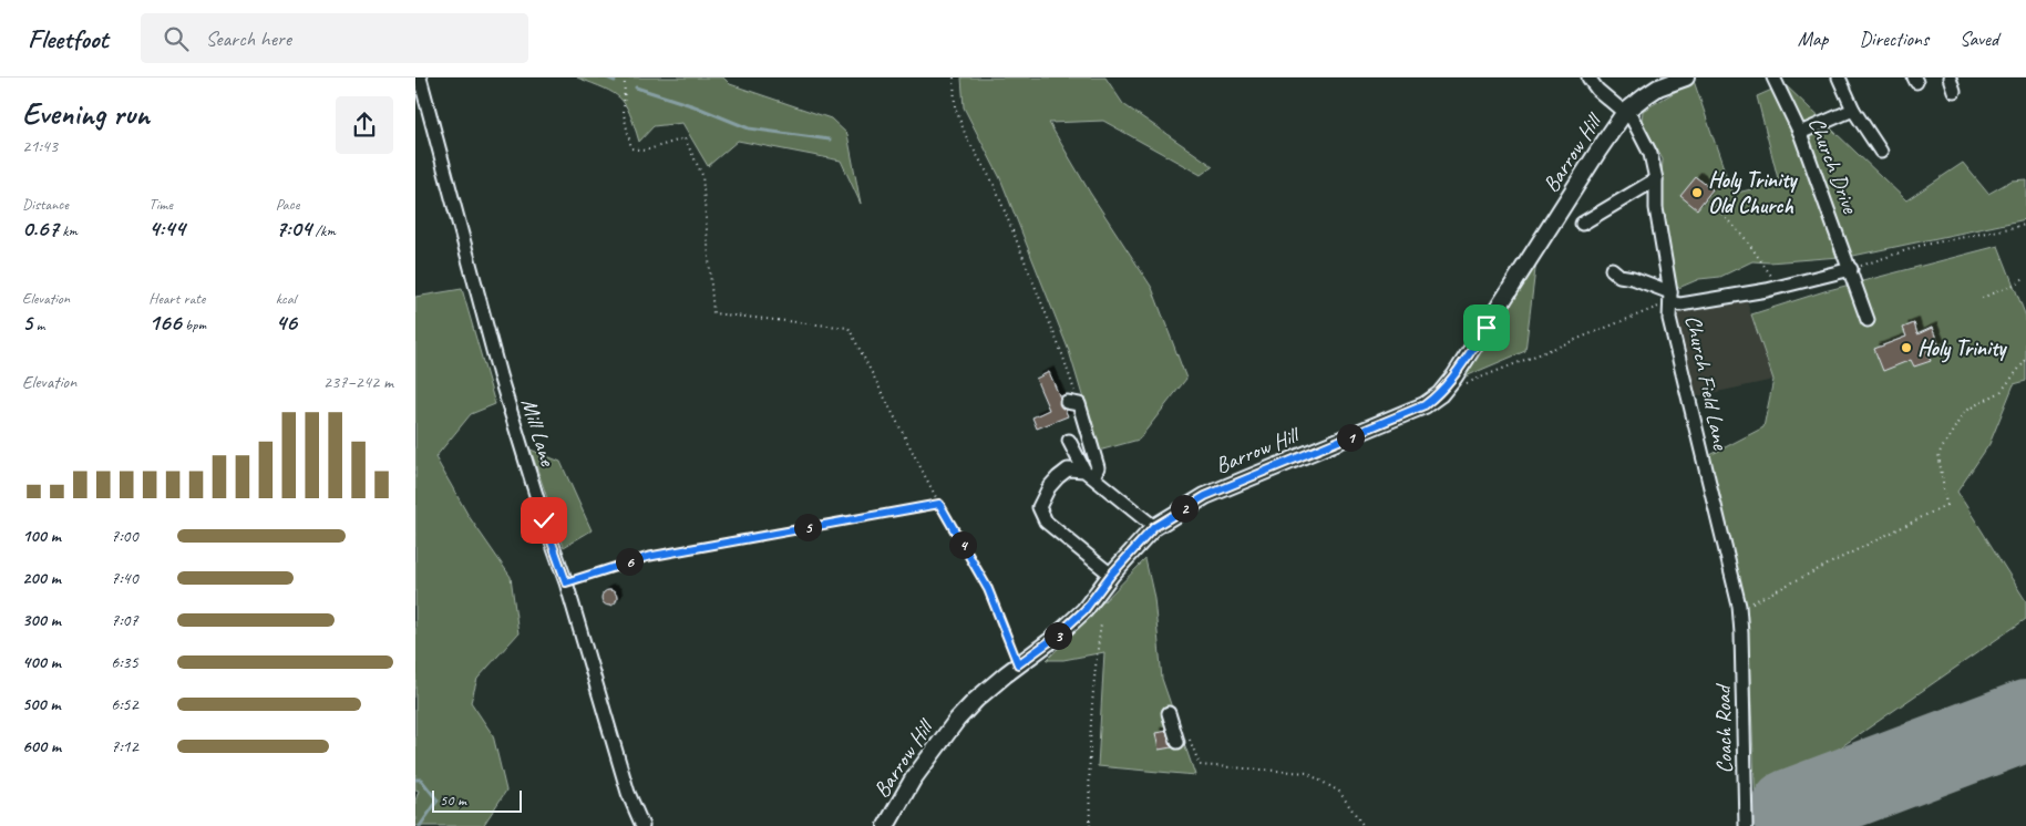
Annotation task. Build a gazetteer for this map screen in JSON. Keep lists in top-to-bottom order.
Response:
{
  "streets": {
    "main road": ["Barrow Hill"],
    "street": [
      "Church Drive",
      "Church Field Lane",
      "Mill Lane",
      "Coach Road"
    ]
  },
  "crossings": [
    ["Barrow Hill", "Church Field Lane"],
    ["Church Field Lane", "Coach Road"]
  ],
  "places": ["Holy Trinity Old Church", "Holy Trinity"],
  "scale_bar": "50 m",
  "page": {
    "header": "Fleetfoot",
    "search": "Search here",
    "nav": ["Map", "Directions", "Saved"],
    "heading": ["Evening run", "21:43"],
    "stats": [
      ["Distance", "0.67 km"],
      ["Time", "4:44"],
      ["Pace", "7:04 /km"],
      ["Elevation", "5 m"],
      ["Heart rate", "166 bpm"],
      ["kcal", "46"]
    ],
    "chart": ["Elevation", "237–242 m"],
    "pins": [
      "1",
      "2",
      "5",
      "4",
      "6",
      "3"
    ],
    "list": [
      {
        "name": "100 m",
        "note": "7:00"
      },
      {
        "name": "200 m",
        "note": "7:40"
      },
      {
        "name": "300 m",
        "note": "7:07"
      },
      {
        "name": "400 m",
        "note": "6:35"
      },
      {
        "name": "500 m",
        "note": "6:52"
      },
      {
        "name": "600 m",
        "note": "7:12"
      }
    ],
    "scale": "50 m"
  }
}
